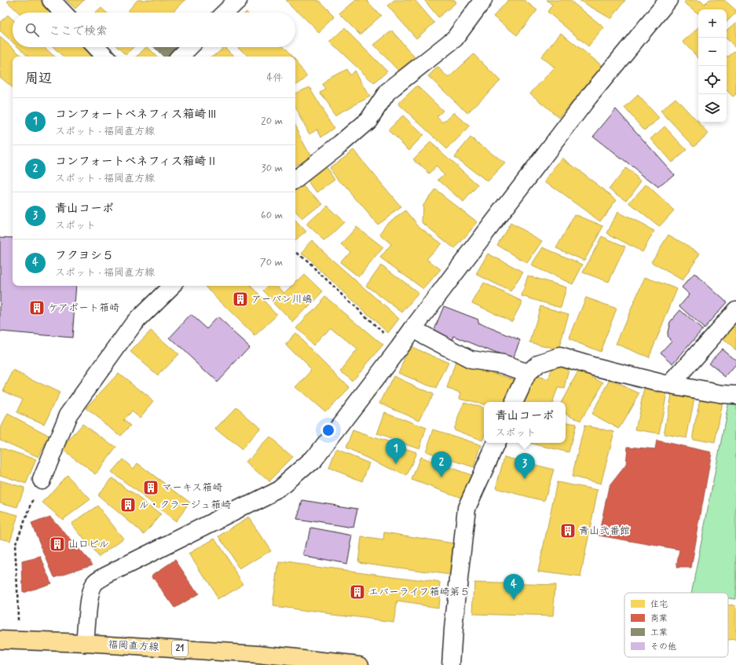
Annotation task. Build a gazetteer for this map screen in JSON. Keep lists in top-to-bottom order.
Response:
{
  "streets": {
    "main road": ["福岡直方線", "21"]
  },
  "places": {
    "building": [
      "アーバン川嶋",
      "ケアポート箱崎",
      "マーキス箱崎",
      "ル・クラージュ箱崎",
      "青山弐番館",
      "山口ビル",
      "エバーライフ箱崎第５"
    ]
  },
  "legend": [
    "住宅",
    "商業",
    "工業",
    "その他"
  ],
  "page": {
    "map_buttons": ["+", "−"],
    "search": "ここで検索",
    "heading": ["周辺", "4件"],
    "list": [
      {
        "mark": "1",
        "name": "コンフォートベネフィス箱崎Ⅲ",
        "note": "スポット · 福岡直方線",
        "value": "20 m"
      },
      {
        "mark": "2",
        "name": "コンフォートベネフィス箱崎Ⅱ",
        "note": "スポット · 福岡直方線",
        "value": "30 m"
      },
      {
        "mark": "3",
        "name": "青山コーポ",
        "note": "スポット",
        "value": "60 m"
      },
      {
        "mark": "4",
        "name": "フクヨシ５",
        "note": "スポット · 福岡直方線",
        "value": "70 m"
      }
    ],
    "popup": ["青山コーポ", "スポット"],
    "pins": [
      "1",
      "2",
      "3",
      "4"
    ]
  }
}
